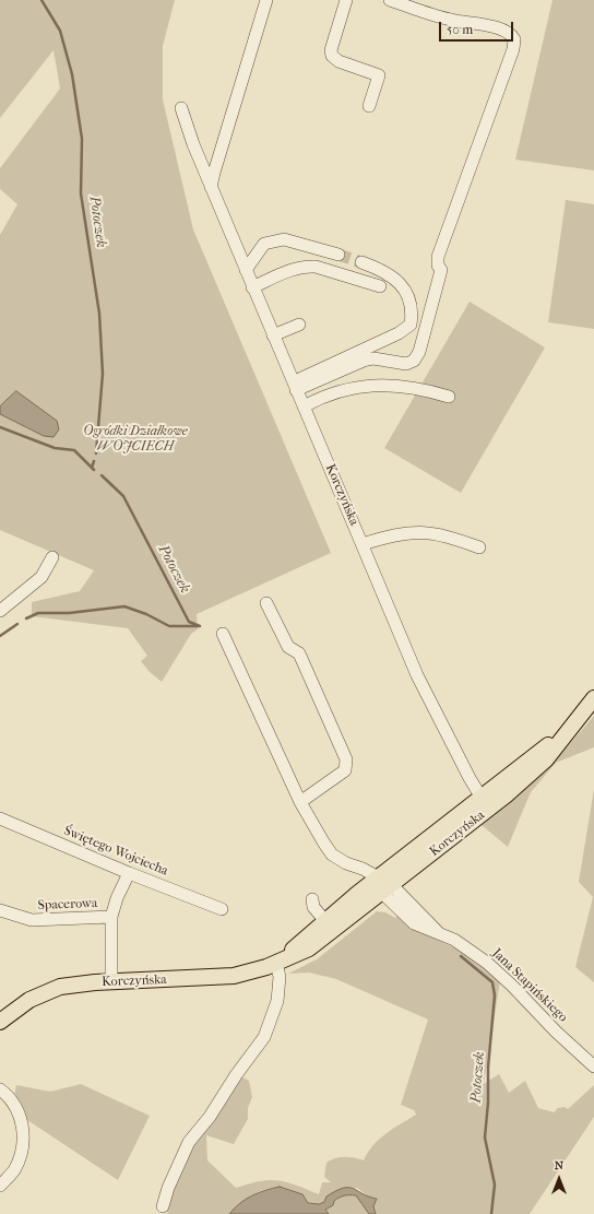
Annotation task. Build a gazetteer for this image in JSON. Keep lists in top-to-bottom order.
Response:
{
  "streets": {
    "main road": ["Korczyńska"],
    "street": ["Świętego Wojciecha", "Spacerowa", "Jana Stapińskiego"]
  },
  "crossings": [
    ["Korczyńska", "Spacerowa"],
    ["Korczyńska", "Jana Stapińskiego"],
    ["Świętego Wojciecha", "Spacerowa"]
  ],
  "water": ["Potoczek"],
  "parks": ["Ogródki Działkowe WOJCIECH"],
  "scale_bar": "50 m",
  "north": "top"
}
